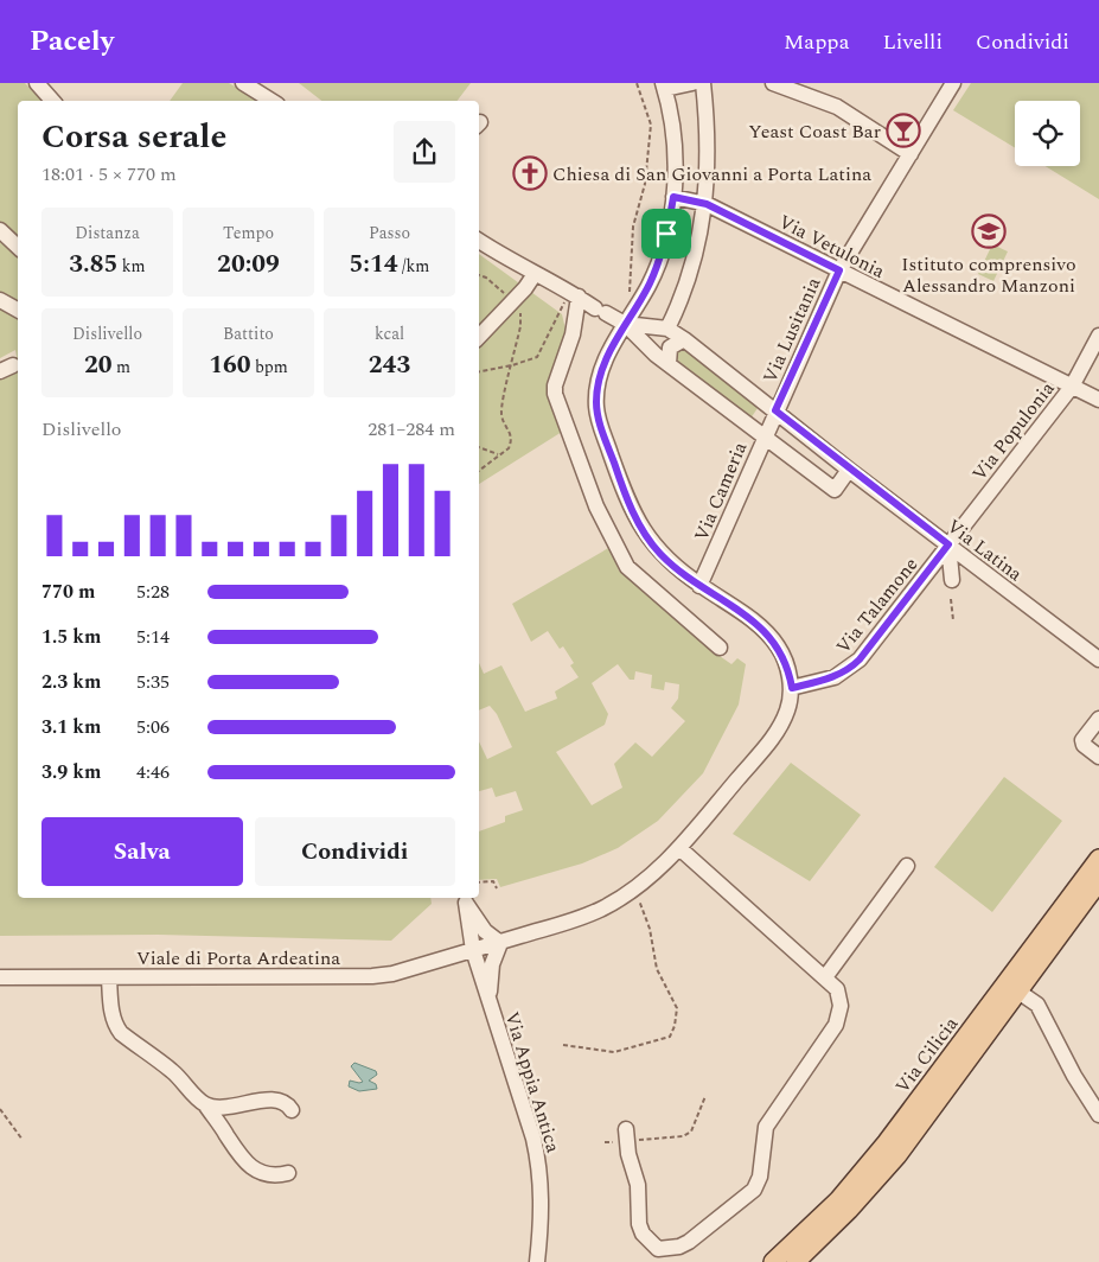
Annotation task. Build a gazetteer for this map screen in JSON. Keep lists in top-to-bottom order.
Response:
{
  "streets": {
    "main road": ["Via Cilicia"],
    "street": [
      "Via Vetulonia",
      "Via Lusitania",
      "Via Populonia",
      "Via Cameria",
      "Via Latina",
      "Via Talamone",
      "Viale di Porta Ardeatina",
      "Via Appia Antica"
    ]
  },
  "crossings": [
    ["Via Vetulonia", "Via Lusitania"],
    ["Via Vetulonia", "Via Populonia"],
    ["Via Lusitania", "Via Cameria"],
    ["Via Lusitania", "Via Latina"],
    ["Via Populonia", "Via Latina"],
    ["Via Populonia", "Via Talamone"],
    ["Via Cameria", "Via Latina"],
    ["Via Latina", "Via Talamone"],
    ["Via Talamone", "Viale di Porta Ardeatina"],
    ["Viale di Porta Ardeatina", "Via Appia Antica"]
  ],
  "places": {
    "bar": ["Yeast Coast Bar"],
    "church": ["Chiesa di San Giovanni a Porta Latina"],
    "school or university": ["Istituto comprensivo Alessandro Manzoni"]
  },
  "page": {
    "header": "Pacely",
    "nav": ["Mappa", "Livelli", "Condividi"],
    "heading": ["Corsa serale", "18:01 · 5 × 770 m"],
    "stats": [
      ["Distanza", "3.85 km"],
      ["Tempo", "20:09"],
      ["Passo", "5:14 /km"],
      ["Dislivello", "20 m"],
      ["Battito", "160 bpm"],
      ["kcal", "243"]
    ],
    "chart": ["Dislivello", "281–284 m"],
    "list": [
      {
        "name": "770 m",
        "note": "5:28"
      },
      {
        "name": "1.5 km",
        "note": "5:14"
      },
      {
        "name": "2.3 km",
        "note": "5:35"
      },
      {
        "name": "3.1 km",
        "note": "5:06"
      },
      {
        "name": "3.9 km",
        "note": "4:46"
      }
    ],
    "buttons": ["Salva", "Condividi"]
  }
}
